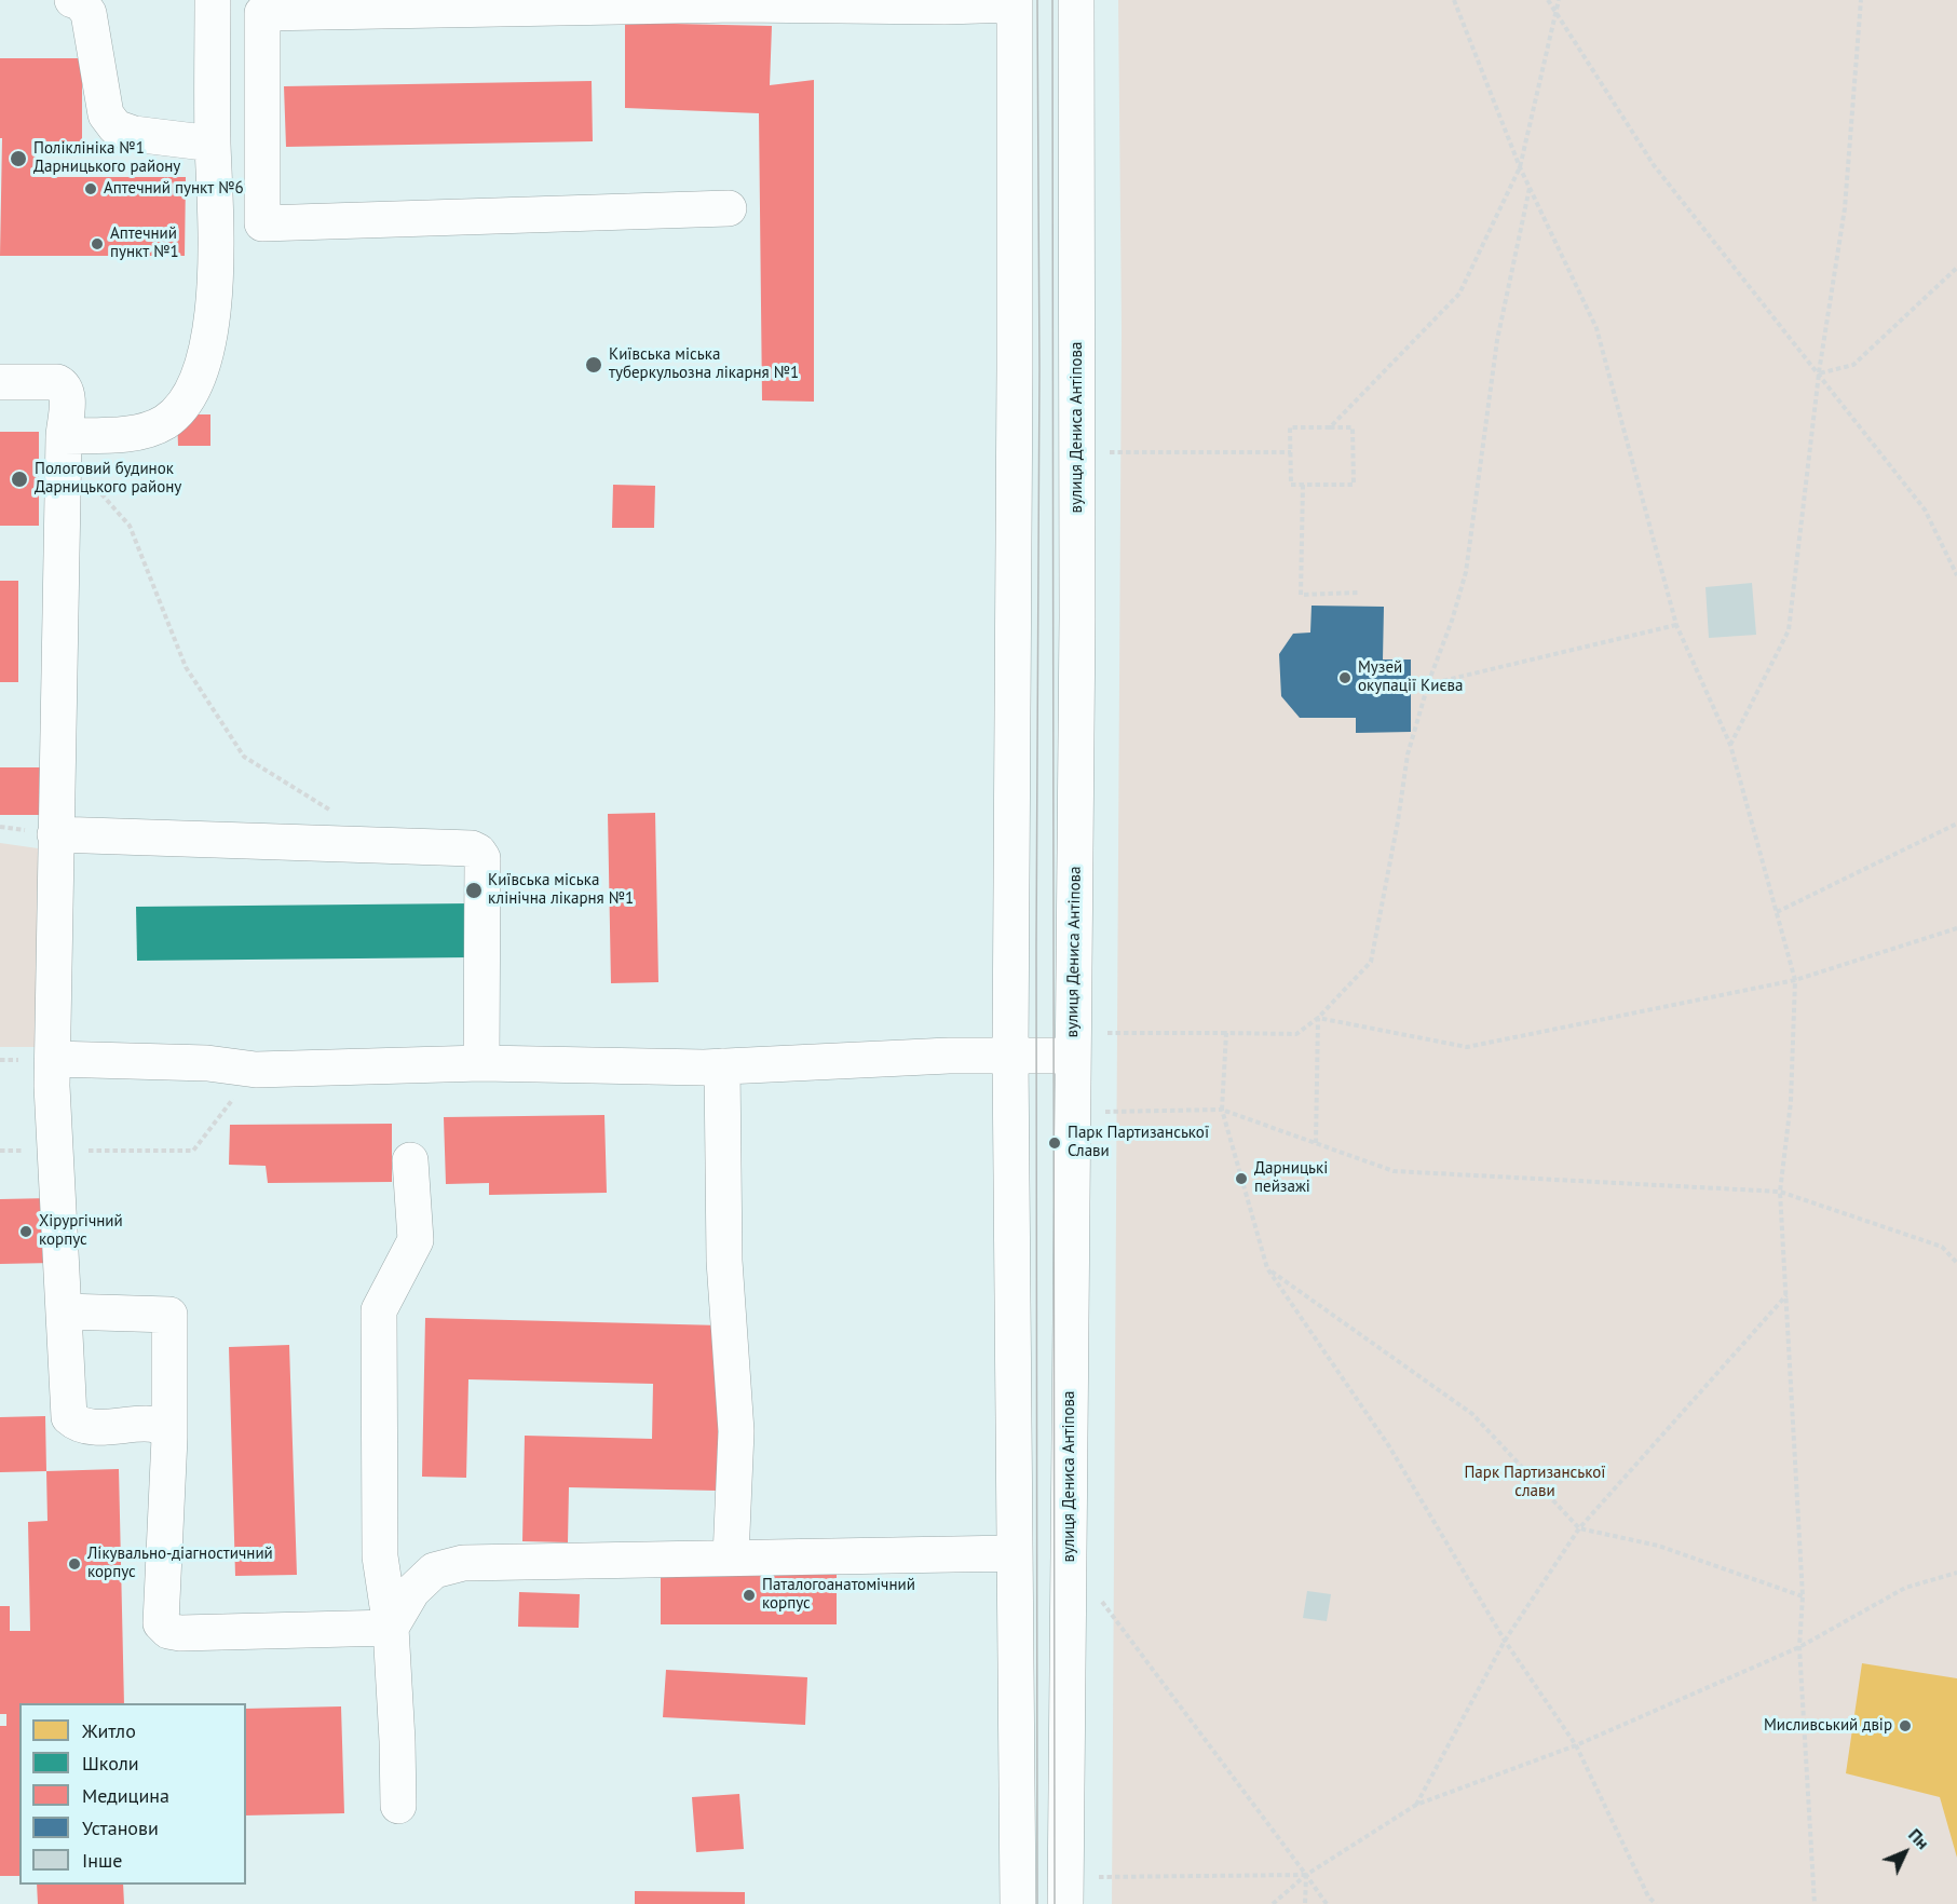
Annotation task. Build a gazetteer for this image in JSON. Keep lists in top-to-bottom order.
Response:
{
  "streets": {
    "street": ["вулиця Дениса Антіпова"]
  },
  "parks": ["Парк Партизанської слави"],
  "places": [
    "Поліклініка №1 Дарницького району",
    "Аптечний пункт №6",
    "Аптечний пункт №1",
    "Київська міська туберкульозна лікарня №1",
    "Пологовий будинок Дарницького району",
    "Музей окупації Києва",
    "Київська міська клінічна лікарня №1",
    "Парк Партизанської Слави",
    "Дарницькі пейзажі",
    "Хірургічний корпус",
    "Лікувально-діагностичний корпус",
    "Паталогоанатомічний корпус",
    "Мисливський двір"
  ],
  "legend": [
    "Житло",
    "Школи",
    "Медицина",
    "Установи",
    "Інше"
  ],
  "north": "top right"
}
